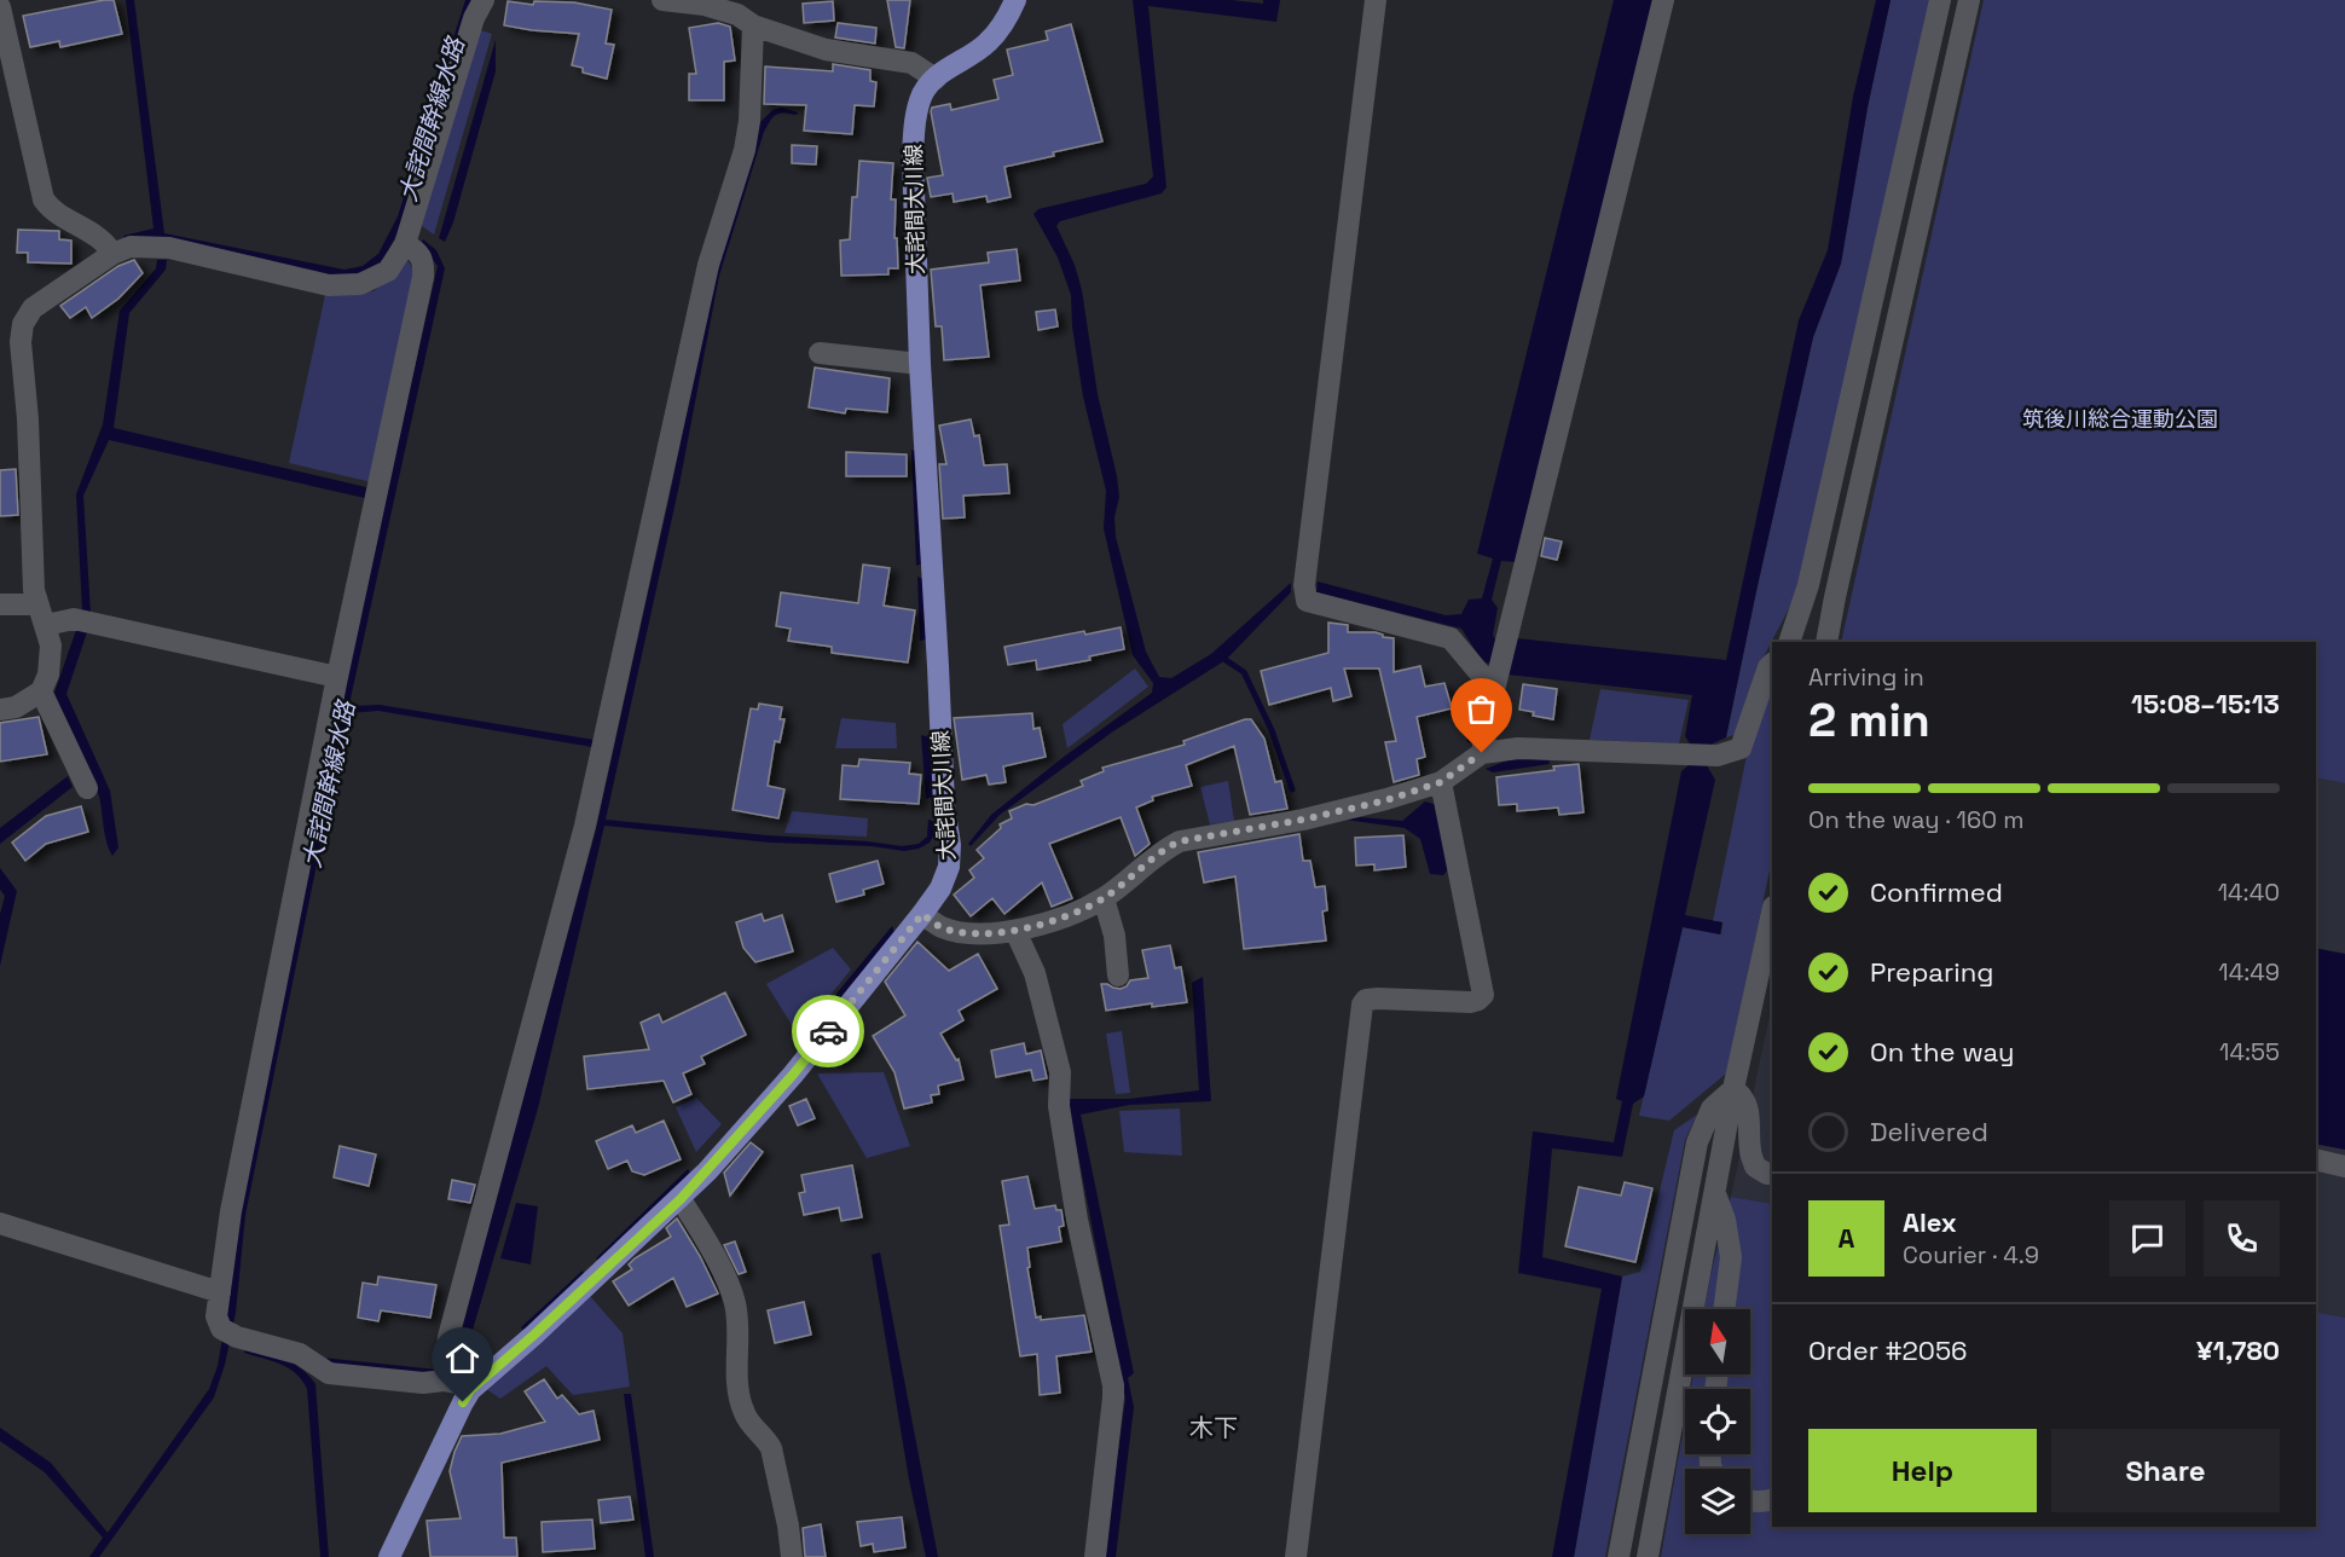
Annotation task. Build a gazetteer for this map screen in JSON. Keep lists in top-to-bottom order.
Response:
{
  "streets": {
    "main road": ["大詫間大川線"]
  },
  "districts": ["木下"],
  "water": ["大詫間幹線水路"],
  "parks": ["筑後川総合運動公園"],
  "north": "top",
  "page": {
    "heading": ["2 min", "Arriving in", "15:08–15:13"],
    "panel": [
      "Alex",
      "Courier · 4.9",
      "Order #2056",
      "¥1,780"
    ],
    "bar": "On the way · 160 m",
    "list": [
      ["Confirmed", "14:40"],
      ["Preparing", "14:49"],
      ["On the way", "14:55"],
      "Delivered"
    ],
    "round": "A",
    "buttons": ["Help", "Share"]
  }
}
